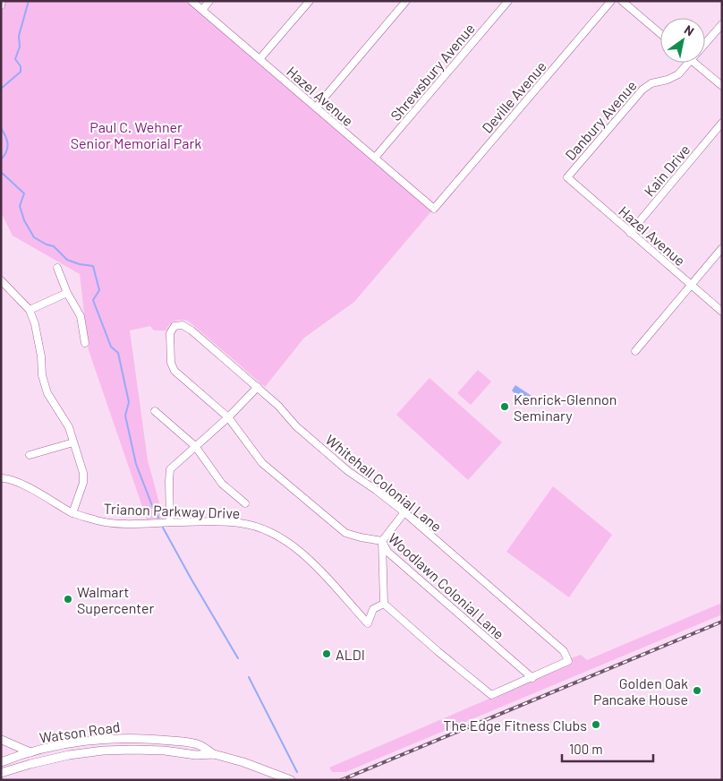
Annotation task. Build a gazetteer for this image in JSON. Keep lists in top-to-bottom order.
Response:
{
  "streets": {
    "main road": ["Watson Road"],
    "street": [
      "Shrewsbury Avenue",
      "Hazel Avenue",
      "Deville Avenue",
      "Danbury Avenue",
      "Kain Drive",
      "Whitehall Colonial Lane",
      "Trianon Parkway Drive",
      "Woodlawn Colonial Lane"
    ]
  },
  "crossings": [
    ["Shrewsbury Avenue", "Hazel Avenue"],
    ["Hazel Avenue", "Deville Avenue"],
    ["Hazel Avenue", "Danbury Avenue"],
    ["Hazel Avenue", "Kain Drive"],
    ["Whitehall Colonial Lane", "Woodlawn Colonial Lane"]
  ],
  "parks": ["Paul C. Wehner Senior Memorial Park"],
  "places": [
    "Kenrick-Glennon Seminary",
    "Walmart Supercenter",
    "ALDI",
    "Golden Oak Pancake House",
    "The Edge Fitness Clubs"
  ],
  "scale_bar": "100 m",
  "north": "top right"
}
